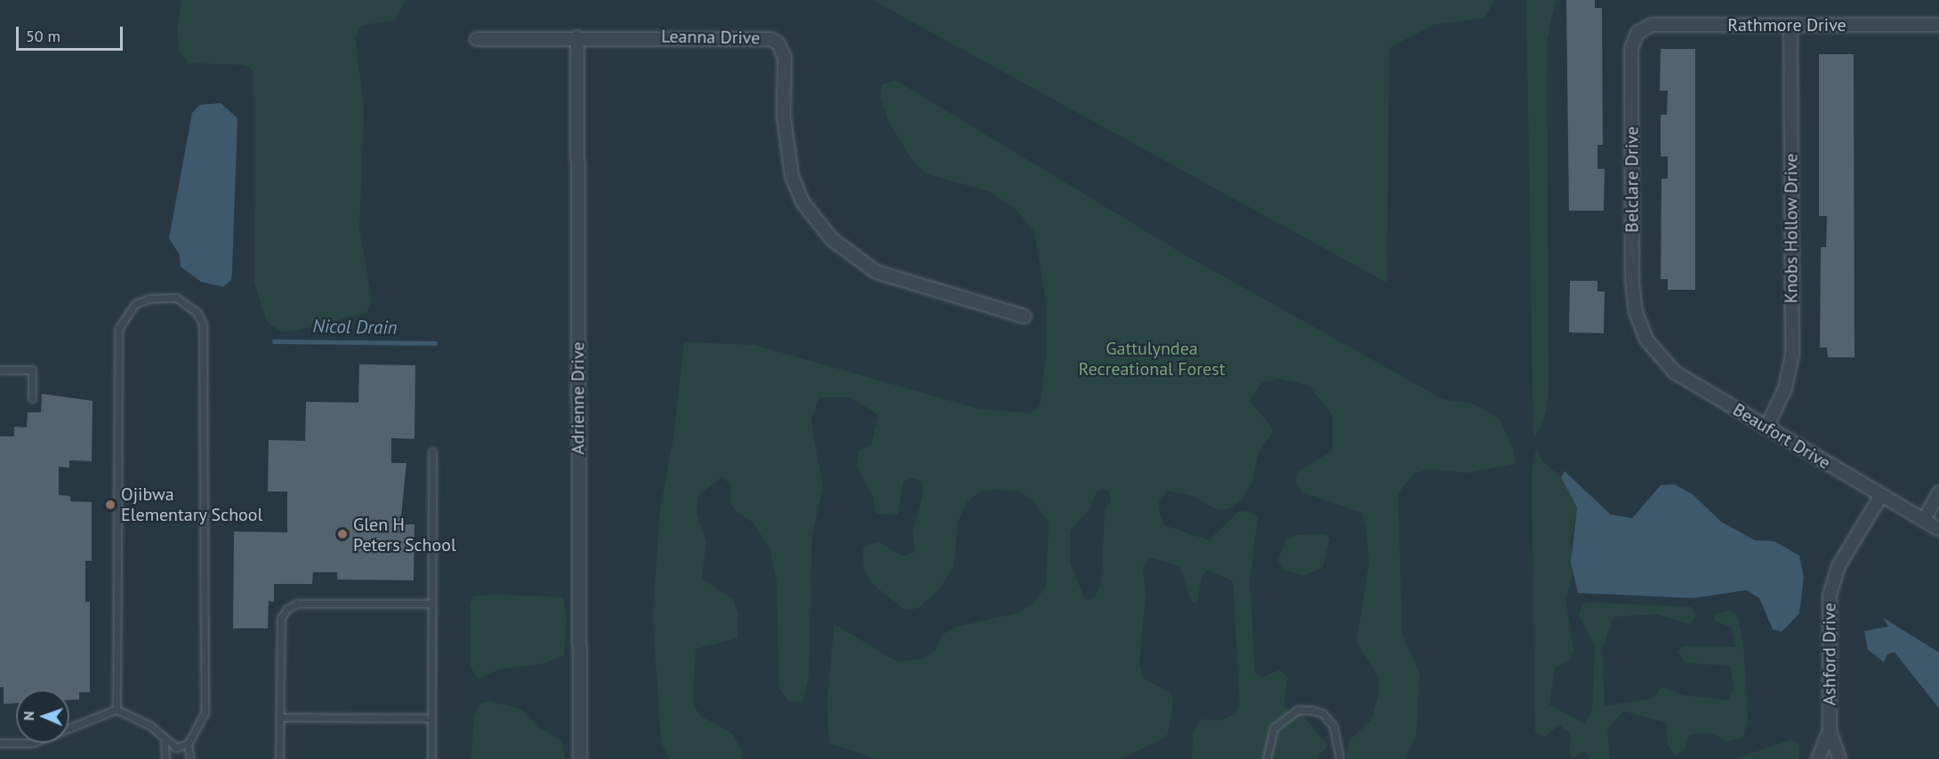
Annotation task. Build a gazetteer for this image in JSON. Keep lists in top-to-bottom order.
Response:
{
  "streets": {
    "street": [
      "Rathmore Drive",
      "Leanna Drive",
      "Belclare Drive",
      "Knobs Hollow Drive",
      "Adrienne Drive",
      "Beaufort Drive",
      "Ashford Drive"
    ]
  },
  "crossings": [
    ["Rathmore Drive", "Belclare Drive"],
    ["Rathmore Drive", "Knobs Hollow Drive"],
    ["Leanna Drive", "Adrienne Drive"],
    ["Belclare Drive", "Beaufort Drive"],
    ["Knobs Hollow Drive", "Beaufort Drive"],
    ["Beaufort Drive", "Ashford Drive"]
  ],
  "water": ["Nicol Drain"],
  "parks": ["Gattulyndea Recreational Forest"],
  "places": ["Ojibwa Elementary School", "Glen H Peters School"],
  "scale_bar": "50 m",
  "north": "left"
}
